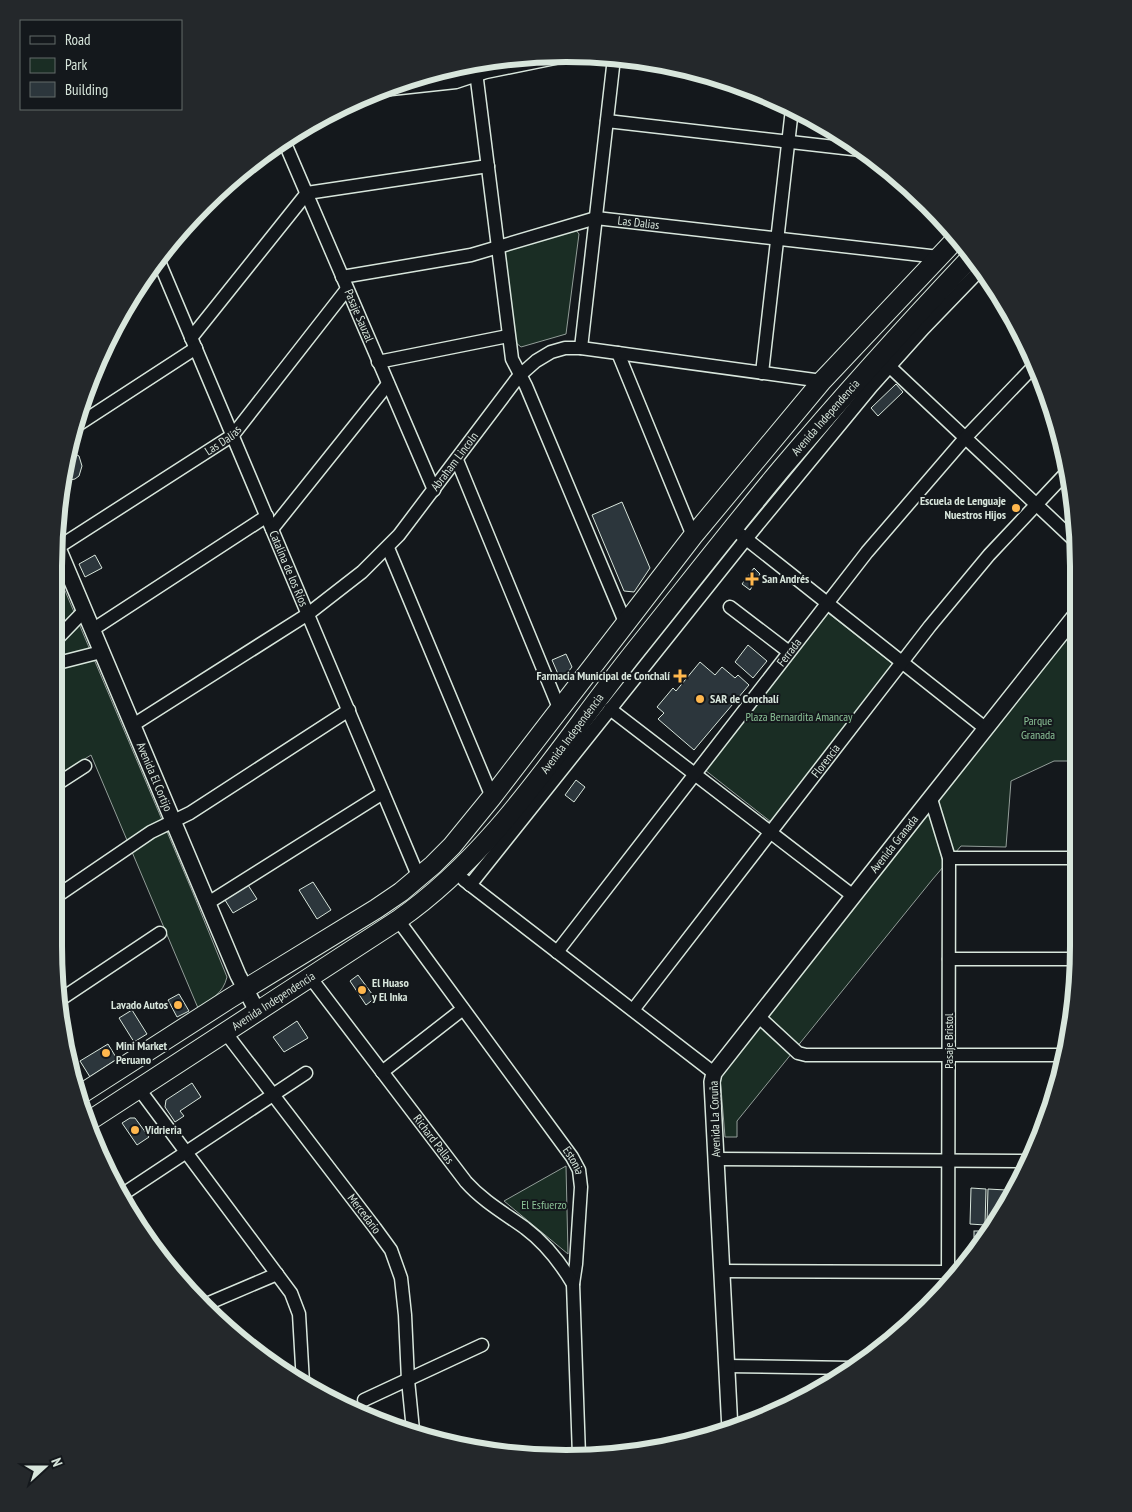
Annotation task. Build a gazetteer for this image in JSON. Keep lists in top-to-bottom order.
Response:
{
  "streets": {
    "main road": ["Avenida Independencia"],
    "street": [
      "Las Dalias",
      "Pasaje Sauzal",
      "Abraham Lincoln",
      "Catalina de los Ríos",
      "Ferrada",
      "Florencia",
      "Avenida El Cortijo",
      "Avenida Granada",
      "Pasaje Bristol",
      "Avenida La Coruña",
      "Richard Pallas",
      "Estonia",
      "Mercedario"
    ]
  },
  "crossings": [
    ["Las Dalias", "Pasaje Sauzal"],
    ["Las Dalias", "Avenida Independencia"],
    ["Las Dalias", "Catalina de los Ríos"],
    ["Pasaje Sauzal", "Abraham Lincoln"],
    ["Avenida Independencia", "Abraham Lincoln"],
    ["Avenida Independencia", "Catalina de los Ríos"],
    ["Avenida Independencia", "Avenida El Cortijo"],
    ["Avenida Independencia", "Avenida La Coruña"],
    ["Avenida Independencia", "Richard Pallas"],
    ["Avenida Independencia", "Estonia"],
    ["Avenida Independencia", "Mercedario"],
    ["Abraham Lincoln", "Catalina de los Ríos"],
    ["Abraham Lincoln", "Avenida El Cortijo"],
    ["Ferrada", "Avenida La Coruña"],
    ["Florencia", "Avenida La Coruña"],
    ["Avenida Granada", "Pasaje Bristol"],
    ["Avenida Granada", "Avenida La Coruña"],
    ["Richard Pallas", "Estonia"]
  ],
  "parks": ["Plaza Bernardita Amancay", "Parque Granada", "El Esfuerzo"],
  "places": {
    "other": [
      "Escuela de Lenguaje Nuestros Hijos",
      "SAR de Conchalí",
      "El Huaso y El Inka",
      "Lavado Autos",
      "Mini Market Peruano",
      "Vidrieria"
    ],
    "health": ["San Andrés", "Farmacia Municipal de Conchalí"]
  },
  "legend": ["Road", "Park", "Building"],
  "north": "right"
}
